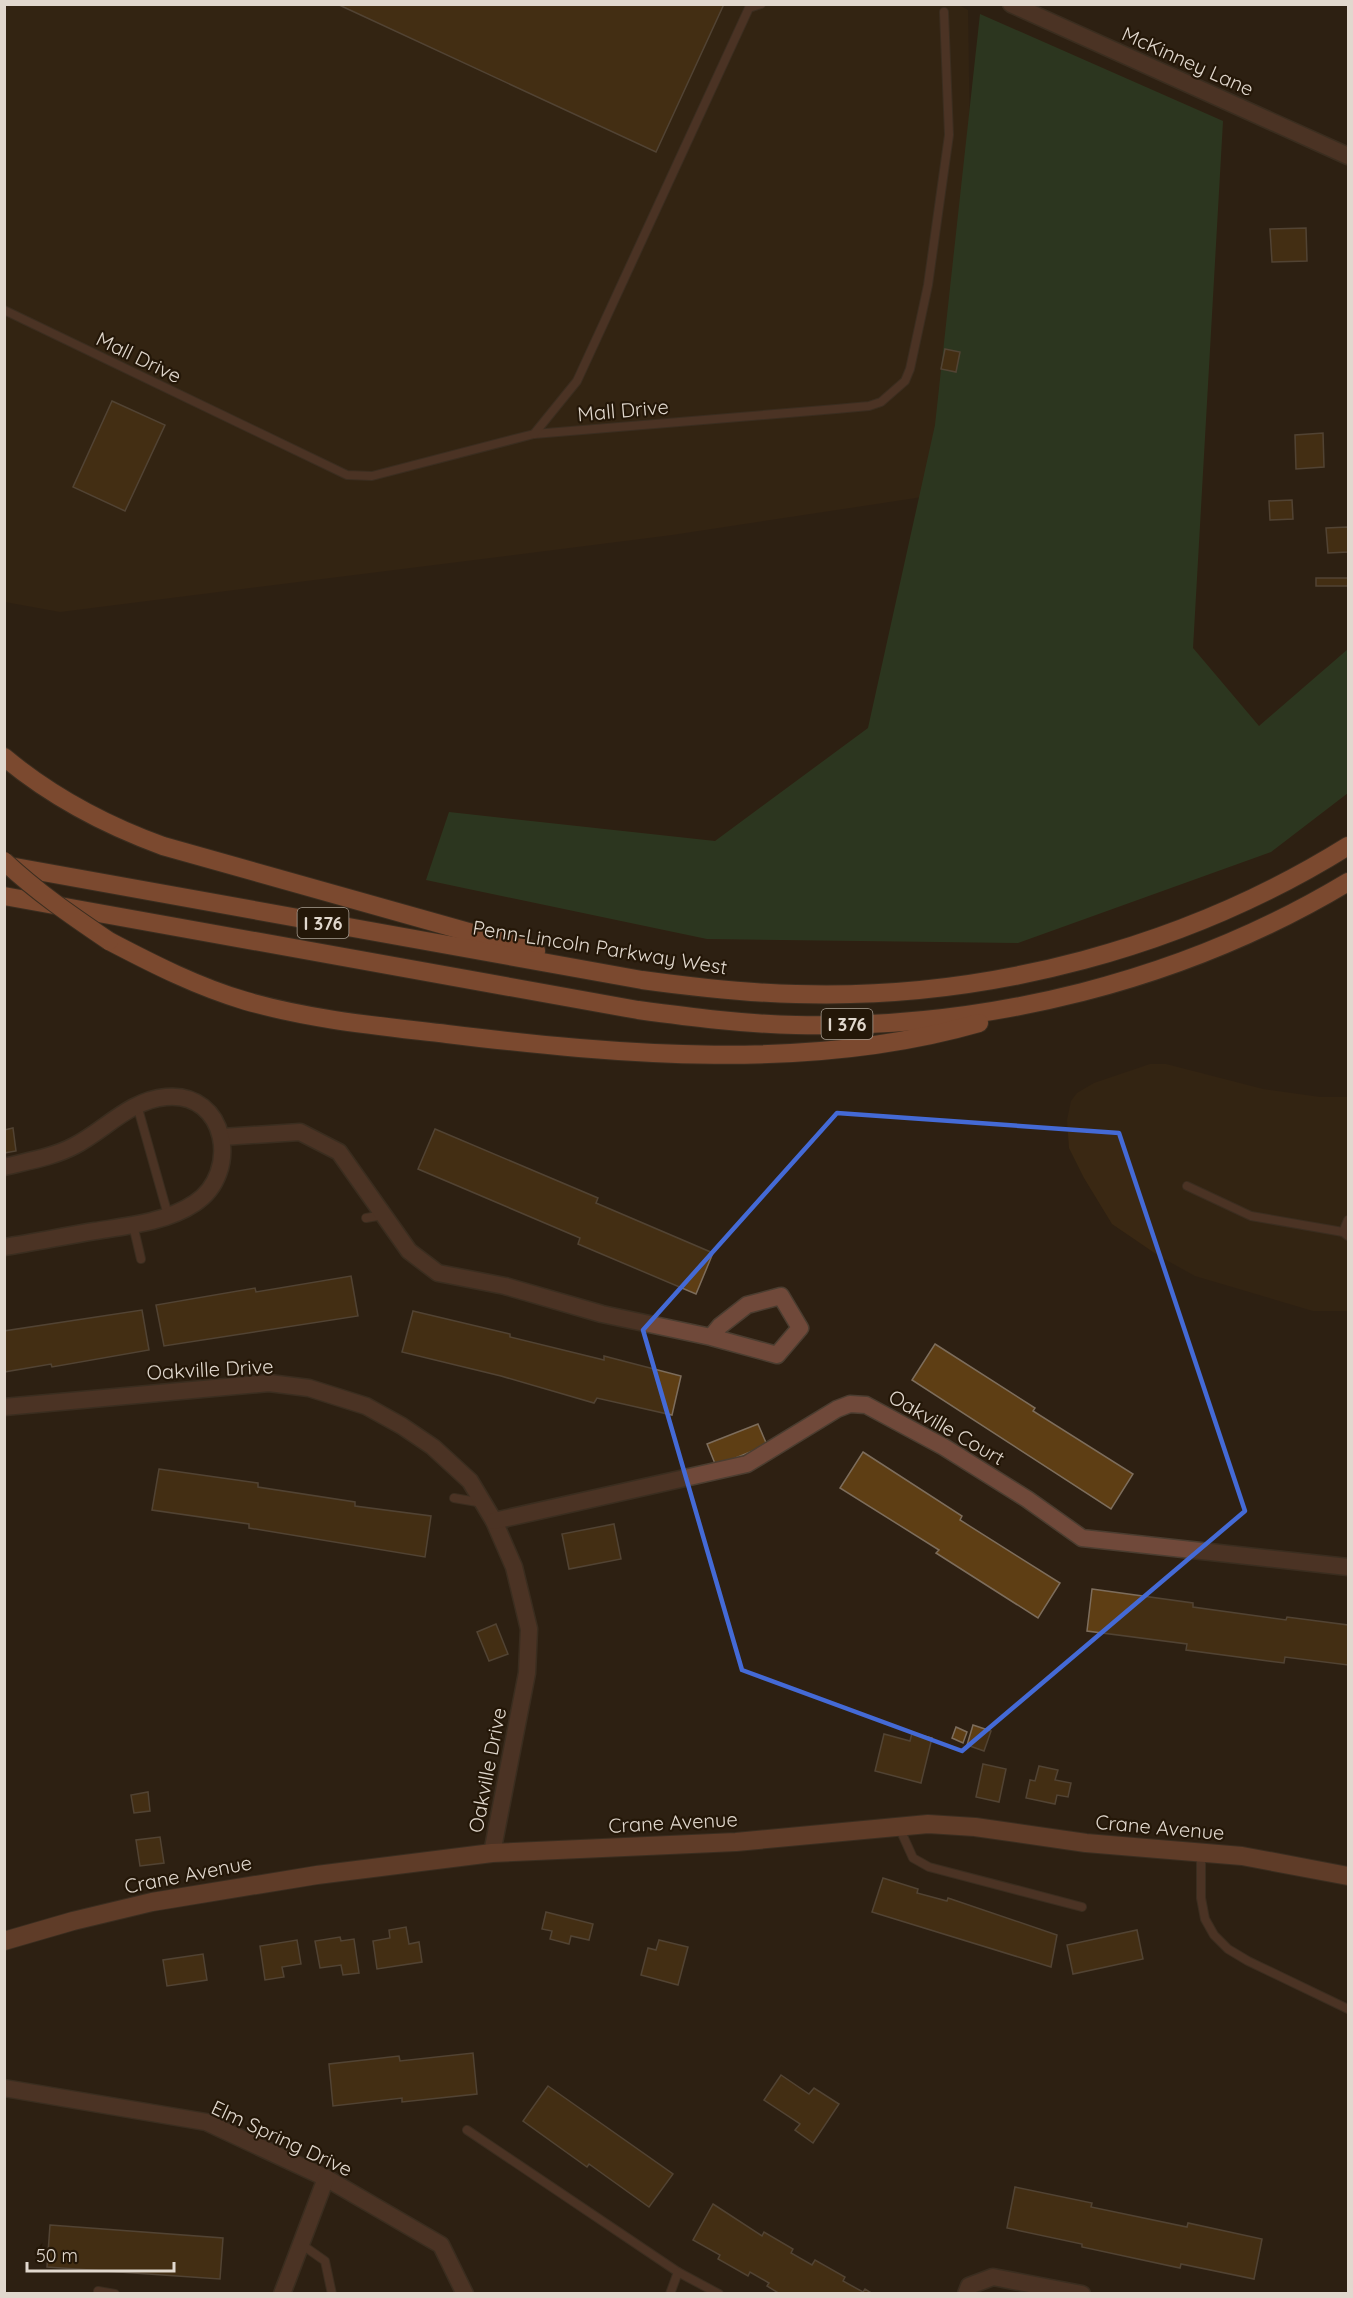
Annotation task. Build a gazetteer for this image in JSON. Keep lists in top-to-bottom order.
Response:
{
  "streets": {
    "highway": ["I 376", "Penn-Lincoln Parkway West"],
    "street": [
      "McKinney Lane",
      "Oakville Drive",
      "Oakville Court",
      "Crane Avenue",
      "Elm Spring Drive"
    ],
    "lane": ["Mall Drive"]
  },
  "crossings": [
    ["Oakville Drive", "Oakville Court"],
    ["Oakville Drive", "Crane Avenue"]
  ],
  "scale_bar": "50 m"
}
